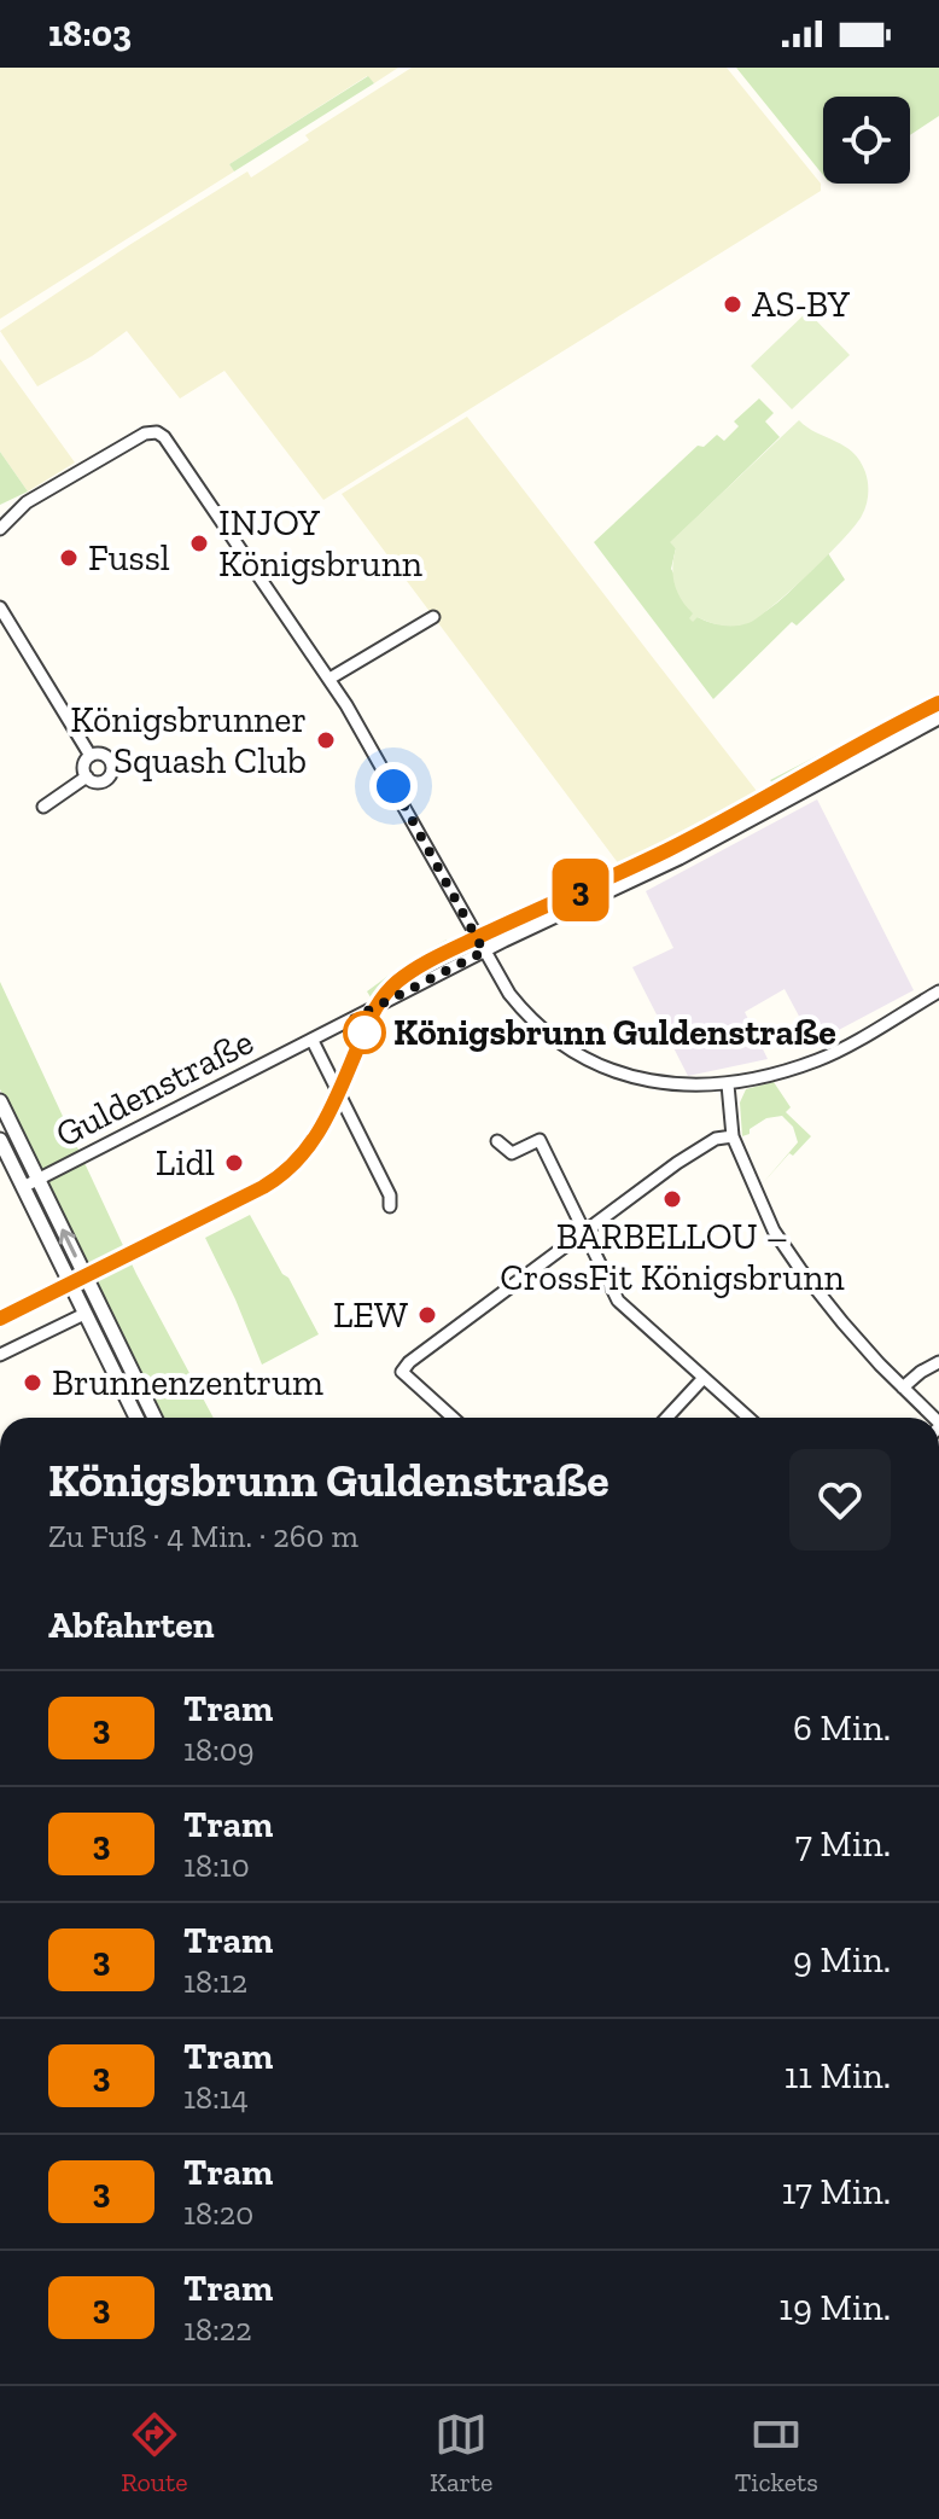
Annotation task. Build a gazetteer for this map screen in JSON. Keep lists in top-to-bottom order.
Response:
{
  "streets": {
    "street": ["Guldenstraße"]
  },
  "places": [
    "AS-BY",
    "INJOY Königsbrunn",
    "Fussl",
    "Königsbrunner Squash Club",
    "Königsbrunn Guldenstraße",
    "Lidl",
    "BARBELLOU – CrossFit Königsbrunn",
    "LEW",
    "Brunnenzentrum"
  ],
  "lines": ["tram line 3"],
  "page": {
    "status": "18:03",
    "on_map": "3",
    "heading": [
      ["Königsbrunn Guldenstraße", "Zu Fuß · 4 Min. · 260 m"],
      "Abfahrten"
    ],
    "list": [
      {
        "mark": "3",
        "name": "Tram",
        "note": "18:09",
        "value": "6 Min."
      },
      {
        "mark": "3",
        "name": "Tram",
        "note": "18:10",
        "value": "7 Min."
      },
      {
        "mark": "3",
        "name": "Tram",
        "note": "18:12",
        "value": "9 Min."
      },
      {
        "mark": "3",
        "name": "Tram",
        "note": "18:14",
        "value": "11 Min."
      },
      {
        "mark": "3",
        "name": "Tram",
        "note": "18:20",
        "value": "17 Min."
      },
      {
        "mark": "3",
        "name": "Tram",
        "note": "18:22",
        "value": "19 Min."
      }
    ],
    "tabs": ["Route", "Karte", "Tickets"]
  }
}
